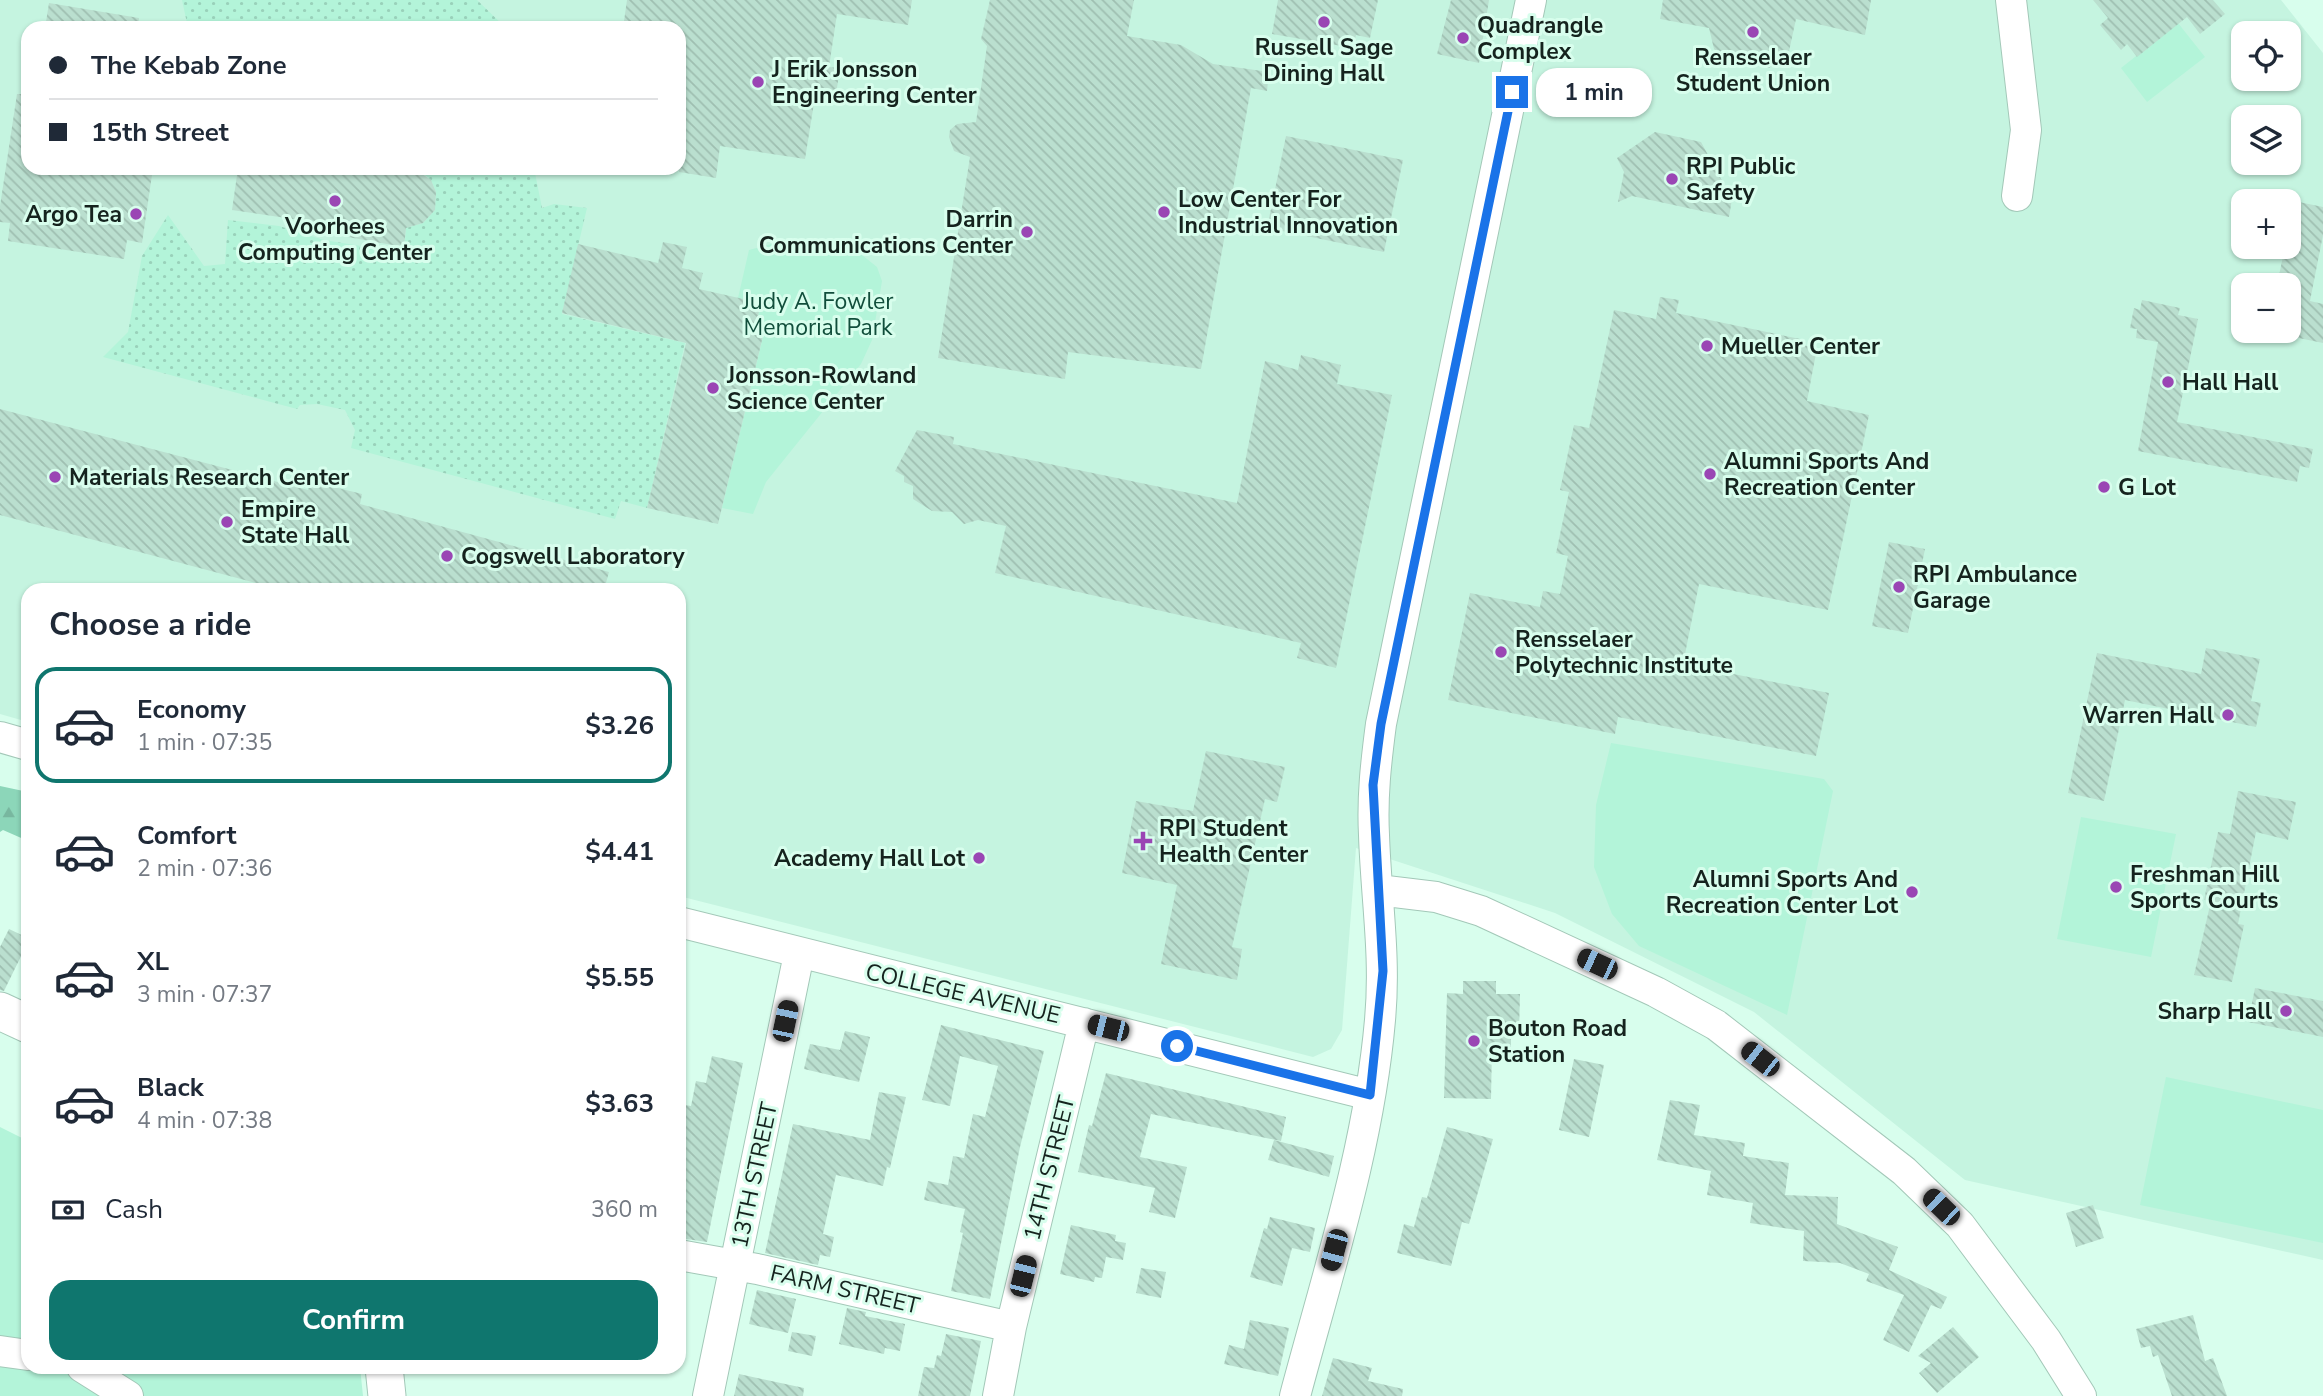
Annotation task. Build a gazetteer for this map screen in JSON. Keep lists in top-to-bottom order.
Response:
{
  "streets": {
    "street": [
      "COLLEGE AVENUE",
      "14TH STREET",
      "13TH STREET",
      "FARM STREET"
    ]
  },
  "crossings": [
    ["COLLEGE AVENUE", "14TH STREET"],
    ["COLLEGE AVENUE", "13TH STREET"],
    ["14TH STREET", "FARM STREET"],
    ["13TH STREET", "FARM STREET"]
  ],
  "parks": ["Judy A. Fowler Memorial Park"],
  "places": {
    "other": [
      "Russell Sage Dining Hall",
      "Rensselaer Student Union",
      "Quadrangle Complex",
      "J Erik Jonsson Engineering Center",
      "RPI Public Safety",
      "Voorhees Computing Center",
      "Low Center For Industrial Innovation",
      "Argo Tea",
      "Darrin Communications Center",
      "Mueller Center",
      "Hall Hall",
      "Jonsson-Rowland Science Center",
      "Alumni Sports And Recreation Center",
      "Materials Research Center",
      "G Lot",
      "Empire State Hall",
      "Cogswell Laboratory",
      "RPI Ambulance Garage",
      "Rensselaer Polytechnic Institute",
      "Warren Hall",
      "Academy Hall Lot",
      "Freshman Hill Sports Courts",
      "Alumni Sports And Recreation Center Lot",
      "Sharp Hall",
      "Bouton Road Station"
    ],
    "health": ["RPI Student Health Center"]
  },
  "page": {
    "map_buttons": ["+", "−"],
    "banner": ["The Kebab Zone", "15th Street"],
    "bubble": "1 min",
    "heading": "Choose a ride",
    "list": [
      {
        "name": "Economy",
        "note": "1 min · 07:35",
        "value": "$3.26"
      },
      {
        "name": "Comfort",
        "note": "2 min · 07:36",
        "value": "$4.41"
      },
      {
        "name": "XL",
        "note": "3 min · 07:37",
        "value": "$5.55"
      },
      {
        "name": "Black",
        "note": "4 min · 07:38",
        "value": "$3.63"
      }
    ],
    "pay": ["Cash", "360 m"],
    "buttons": "Confirm"
  }
}
